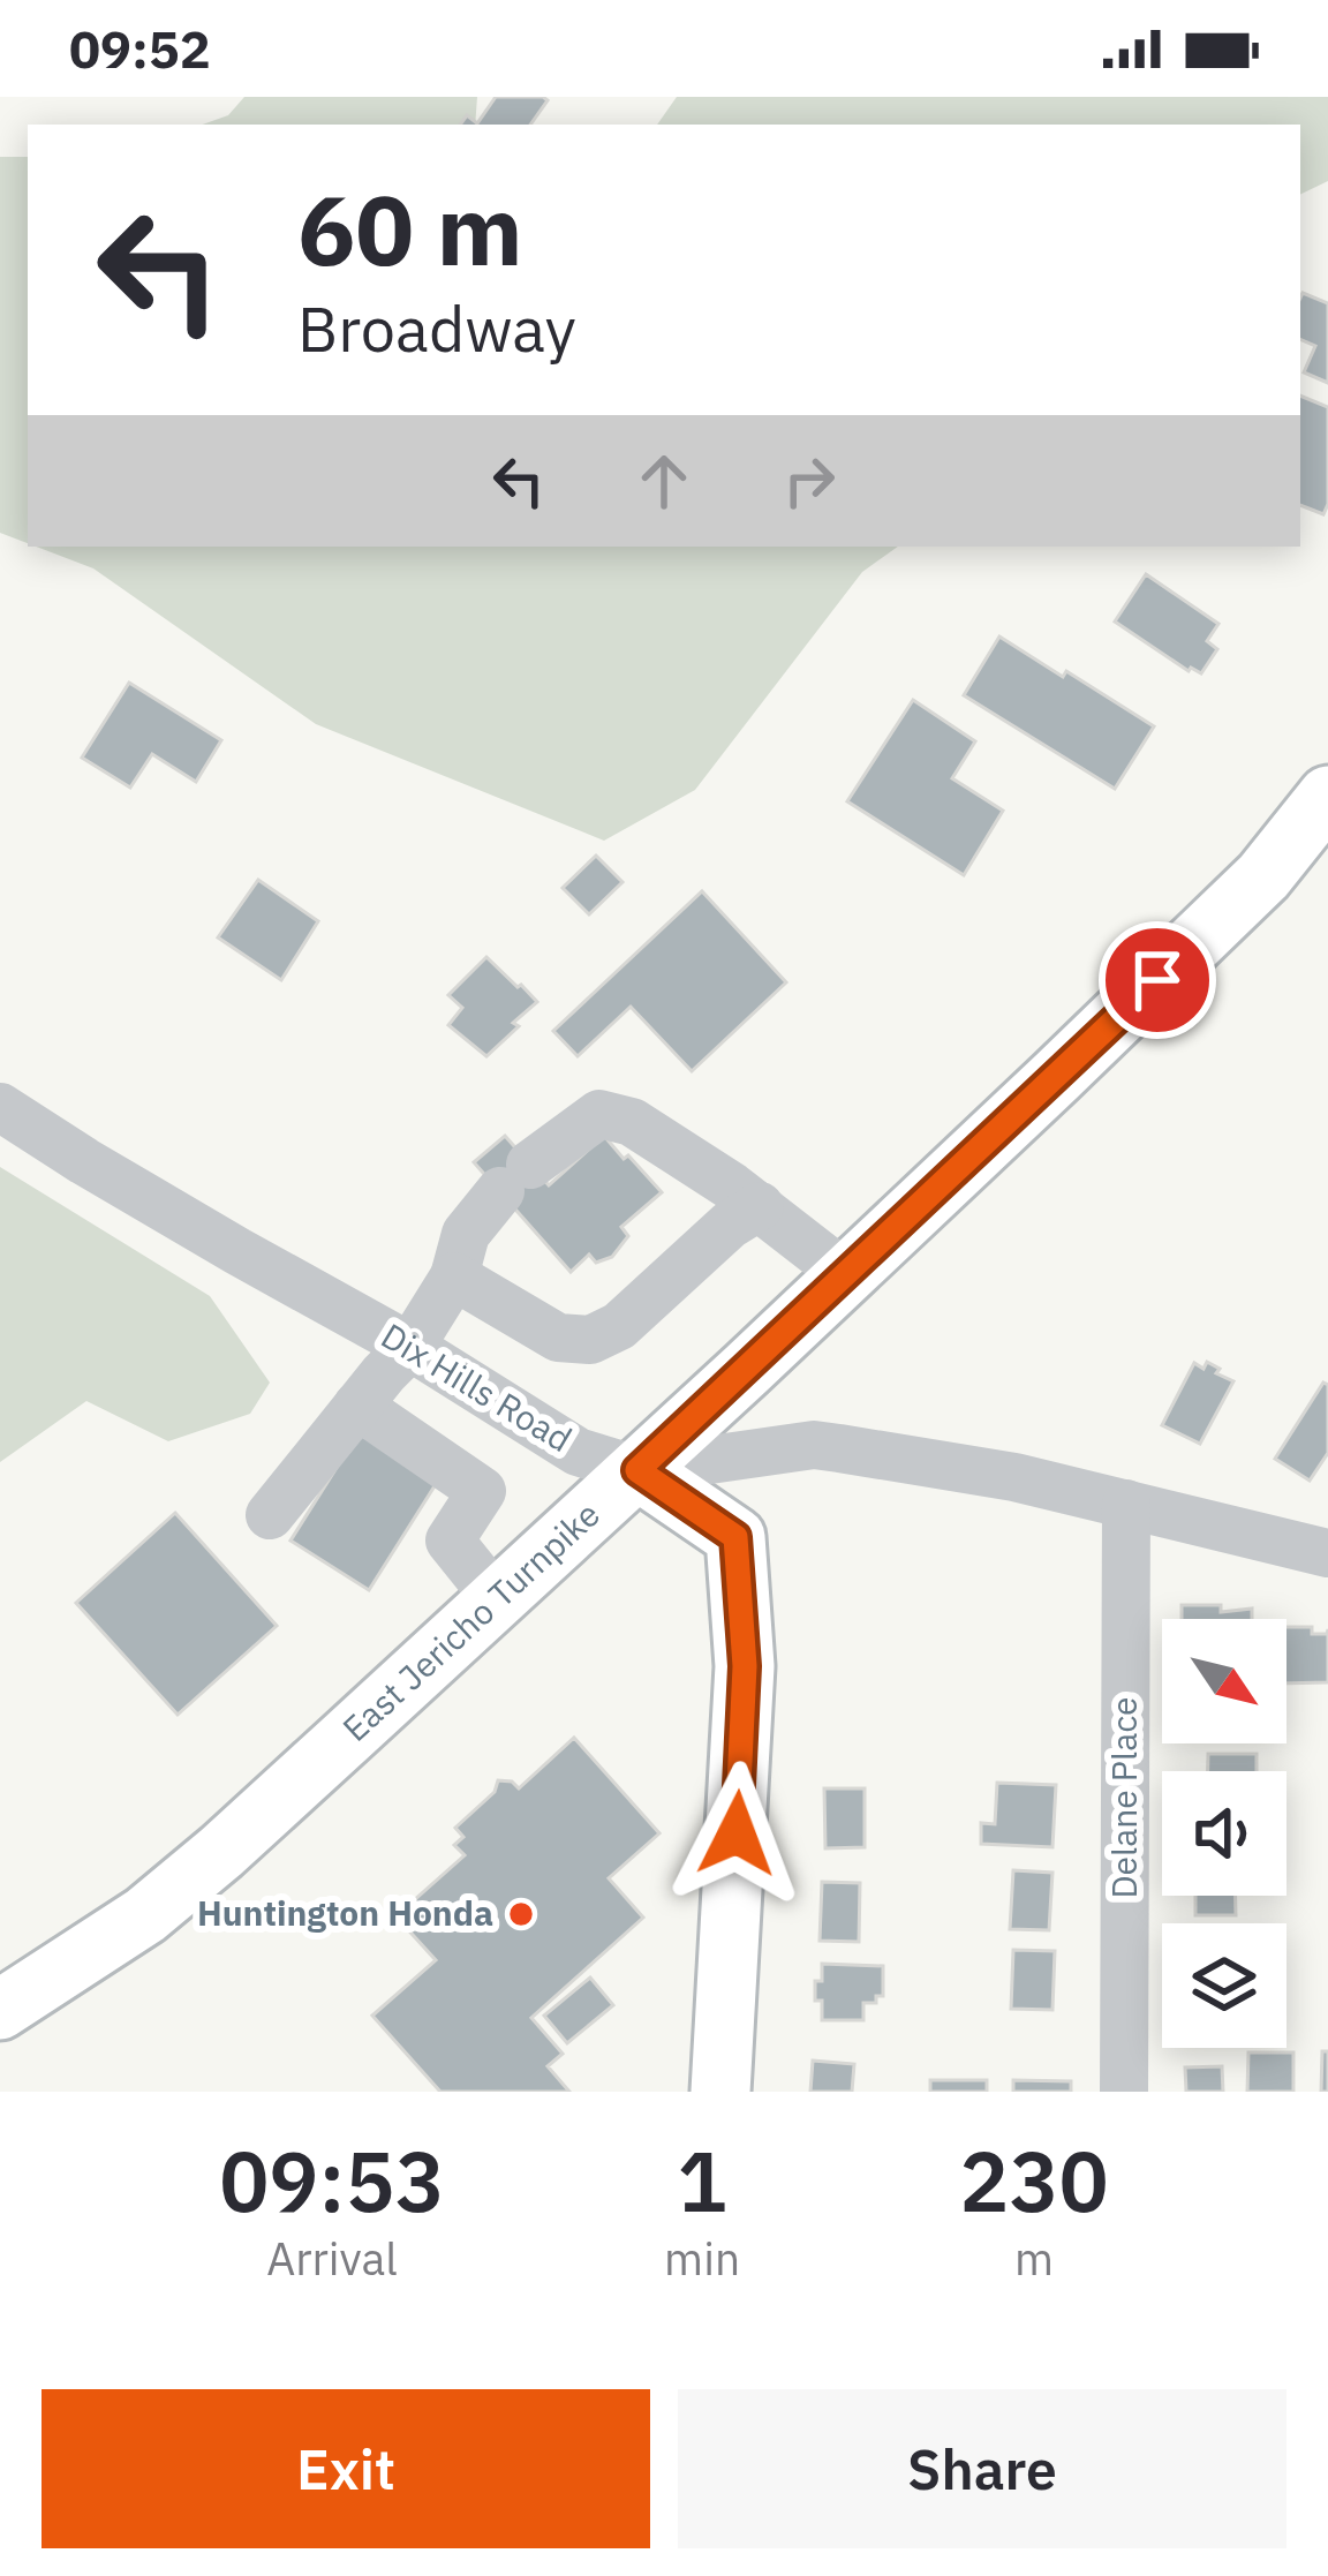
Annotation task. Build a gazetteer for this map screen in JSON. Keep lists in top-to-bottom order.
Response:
{
  "streets": {
    "main road": ["East Jericho Turnpike"],
    "street": ["Dix Hills Road", "Delane Place"]
  },
  "crossings": [
    ["Dix Hills Road", "East Jericho Turnpike"],
    ["Dix Hills Road", "Delane Place"]
  ],
  "places": ["Huntington Honda"],
  "north": "bottom right",
  "page": {
    "status": "09:52",
    "turn": ["60 m", "Broadway"],
    "eta": [
      "09:53",
      "Arrival",
      "1",
      "min",
      "230",
      "m"
    ],
    "buttons": ["Exit", "Share"]
  }
}
